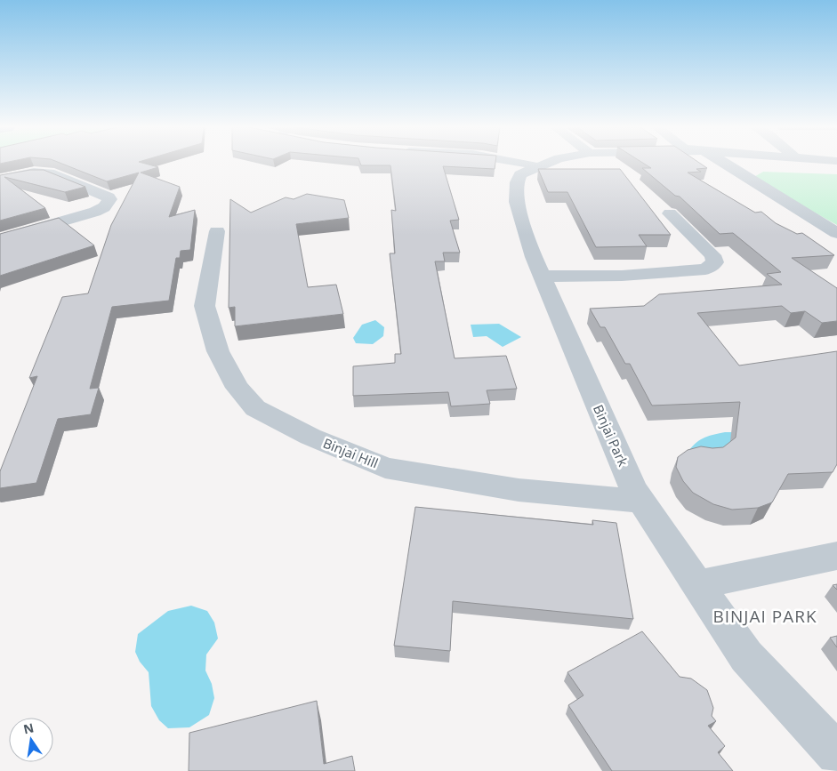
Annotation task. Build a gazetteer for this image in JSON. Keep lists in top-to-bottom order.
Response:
{
  "streets": {
    "street": ["Binjai Park", "Binjai Hill"]
  },
  "crossings": [
    ["Binjai Park", "Binjai Hill"]
  ],
  "districts": ["BINJAI PARK"],
  "north": "top"
}
